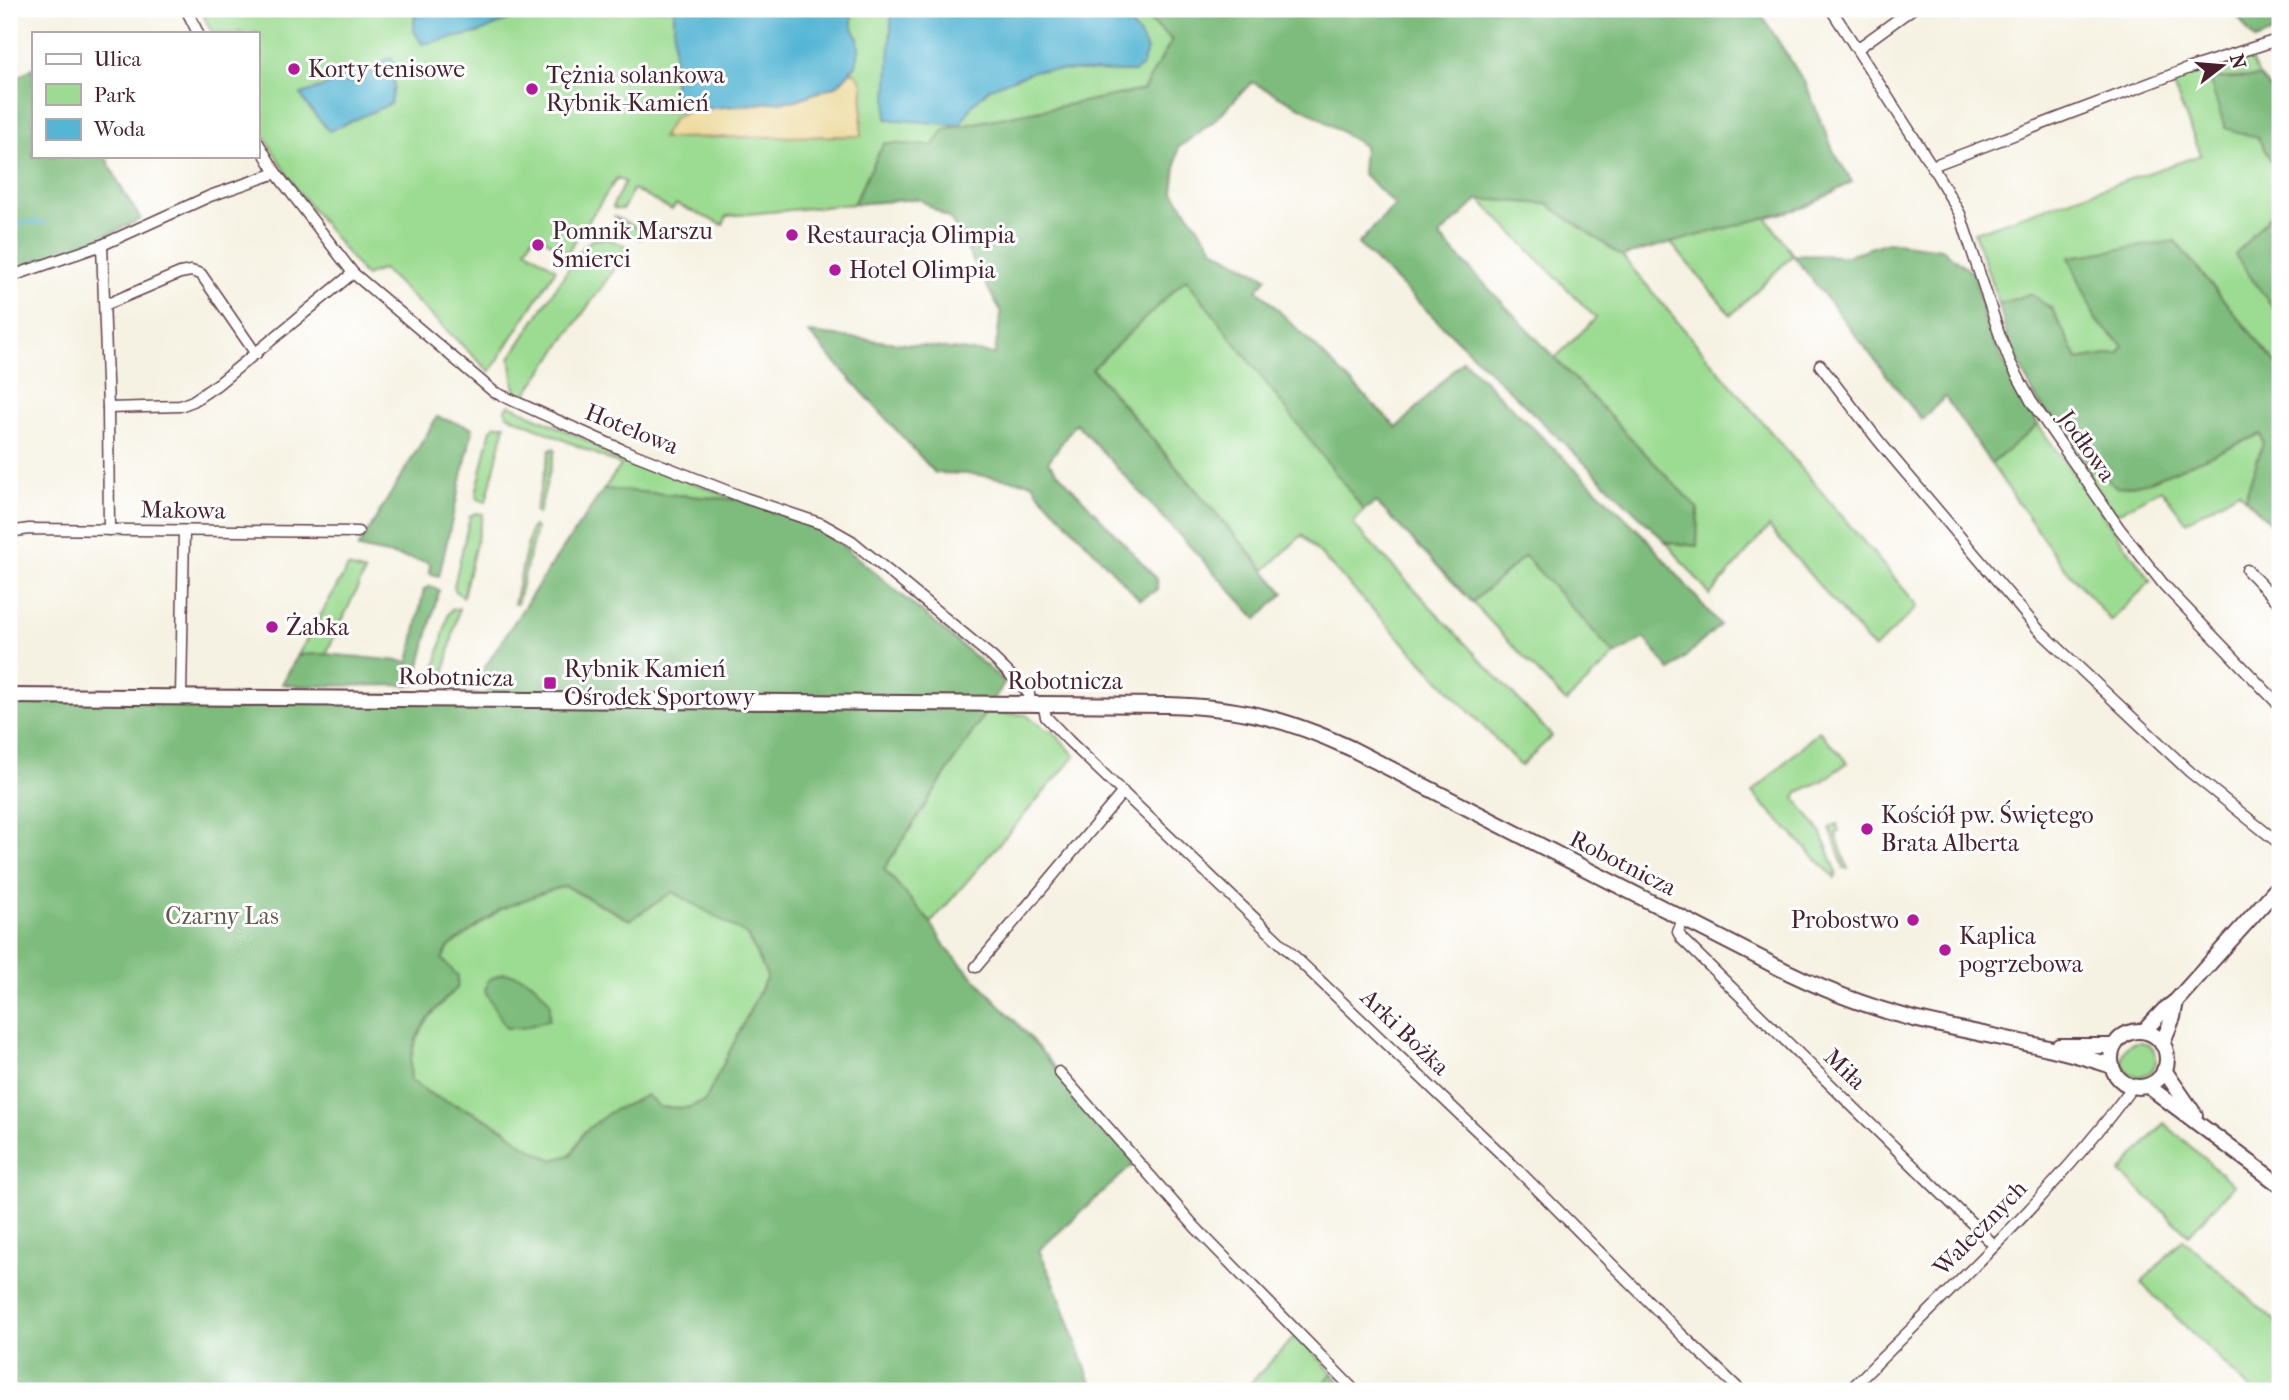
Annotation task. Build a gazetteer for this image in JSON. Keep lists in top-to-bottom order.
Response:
{
  "streets": {
    "street": [
      "Hotelowa",
      "Jodłowa",
      "Makowa",
      "Robotnicza",
      "Arki Bożka",
      "Miła",
      "Walecznych"
    ]
  },
  "crossings": [
    ["Hotelowa", "Robotnicza"],
    ["Hotelowa", "Arki Bożka"],
    ["Robotnicza", "Arki Bożka"],
    ["Robotnicza", "Miła"],
    ["Robotnicza", "Walecznych"],
    ["Miła", "Walecznych"]
  ],
  "parks": ["Czarny Las"],
  "places": {
    "other": [
      "Korty tenisowe",
      "Tężnia solankowa Rybnik-Kamień",
      "Restauracja Olimpia",
      "Pomnik Marszu Śmierci",
      "Hotel Olimpia",
      "Żabka",
      "Kościół pw. Świętego Brata Alberta",
      "Probostwo",
      "Kaplica pogrzebowa"
    ],
    "transit": ["Rybnik Kamień Ośrodek Sportowy"]
  },
  "legend": ["Ulica", "Park", "Woda"],
  "north": "right"
}
